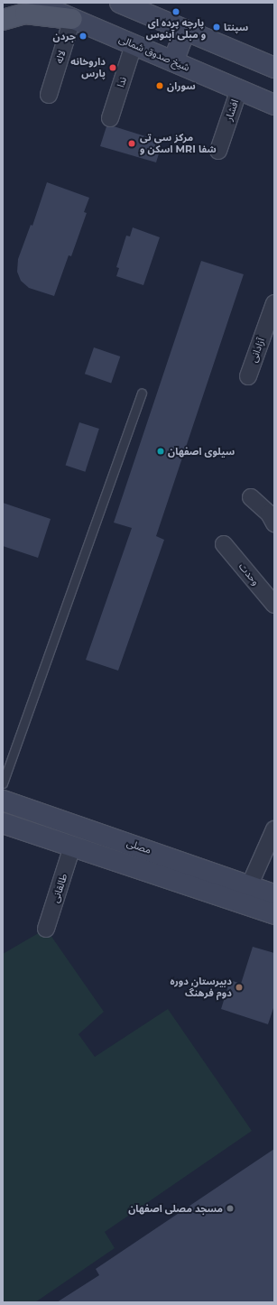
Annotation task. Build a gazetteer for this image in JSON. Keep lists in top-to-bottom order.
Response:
{
  "streets": {
    "main road": ["شیخ صدوق شمالی", "مصلی"],
    "street": [
      "لاله",
      "ندا",
      "افشار",
      "آزادانی",
      "وحدت",
      "طالقانی"
    ]
  },
  "crossings": [
    ["شیخ صدوق شمالی", "لاله"],
    ["شیخ صدوق شمالی", "ندا"],
    ["شیخ صدوق شمالی", "افشار"]
  ],
  "places": [
    "پارچه پرده ای و مبلی آبنوس",
    "سپنتا",
    "جردن",
    "داروخانه پارس",
    "سوران",
    "مرکز سی تی اسکن و MRI شفا",
    "سیلوی اصفهان",
    "دبیرستان دوره دوم فرهنگ",
    "مسجد مصلی اصفهان"
  ]
}
